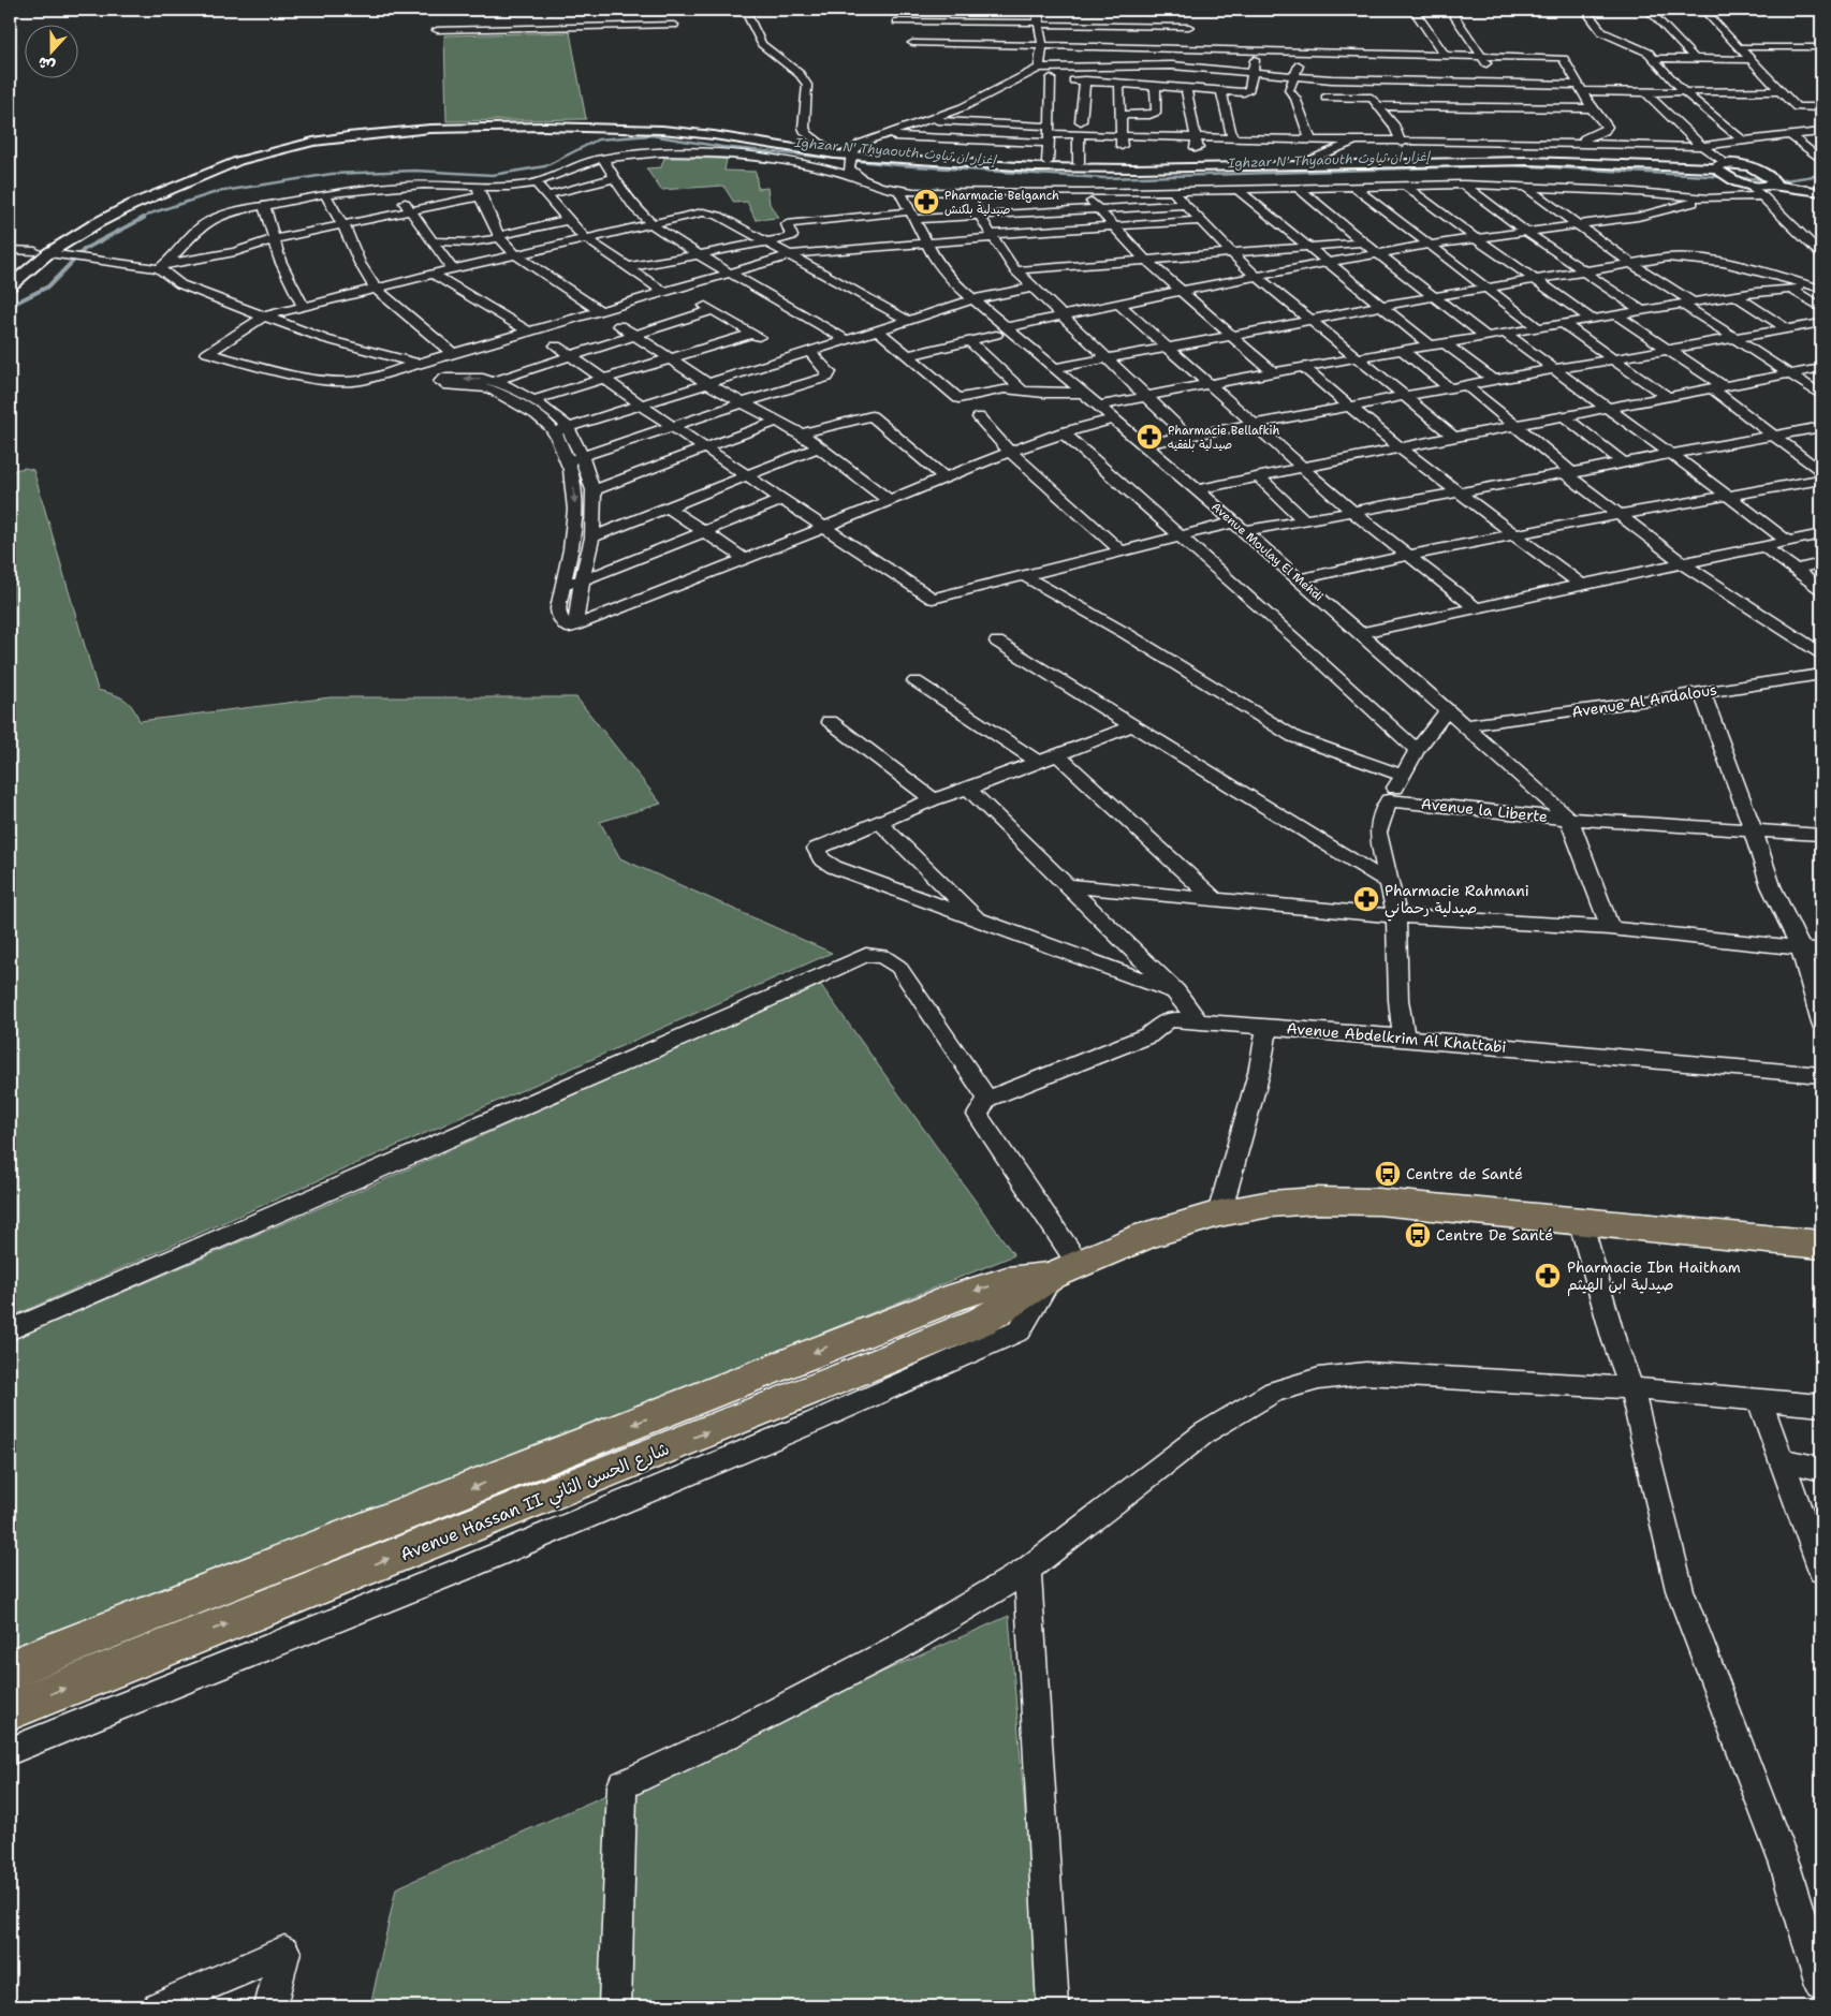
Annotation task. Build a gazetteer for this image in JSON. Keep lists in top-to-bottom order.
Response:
{
  "streets": {
    "main road": ["Avenue Hassan II شارع الحسن الثاني"],
    "street": [
      "Avenue Moulay El Mehdi",
      "Avenue Al Andalous",
      "Avenue la Liberte",
      "Avenue Abdelkrim Al Khattabi"
    ]
  },
  "crossings": [
    ["Avenue Moulay El Mehdi", "Avenue Al Andalous"],
    ["Avenue Moulay El Mehdi", "Avenue la Liberte"]
  ],
  "water": ["Ighzar N' Thyaouth إغزار ان ثياوث"],
  "places": {
    "pharmacy": [
      "Pharmacie Belganch صيدلية بلكنش",
      "Pharmacie Bellafkih صيدلية بلفقيه",
      "Pharmacie Rahmani صيدلية رحماني",
      "Pharmacie Ibn Haitham صيدلية ابن الهيثم"
    ],
    "bus stop": ["Centre de Santé", "Centre De Santé"]
  },
  "north": "bottom"
}
